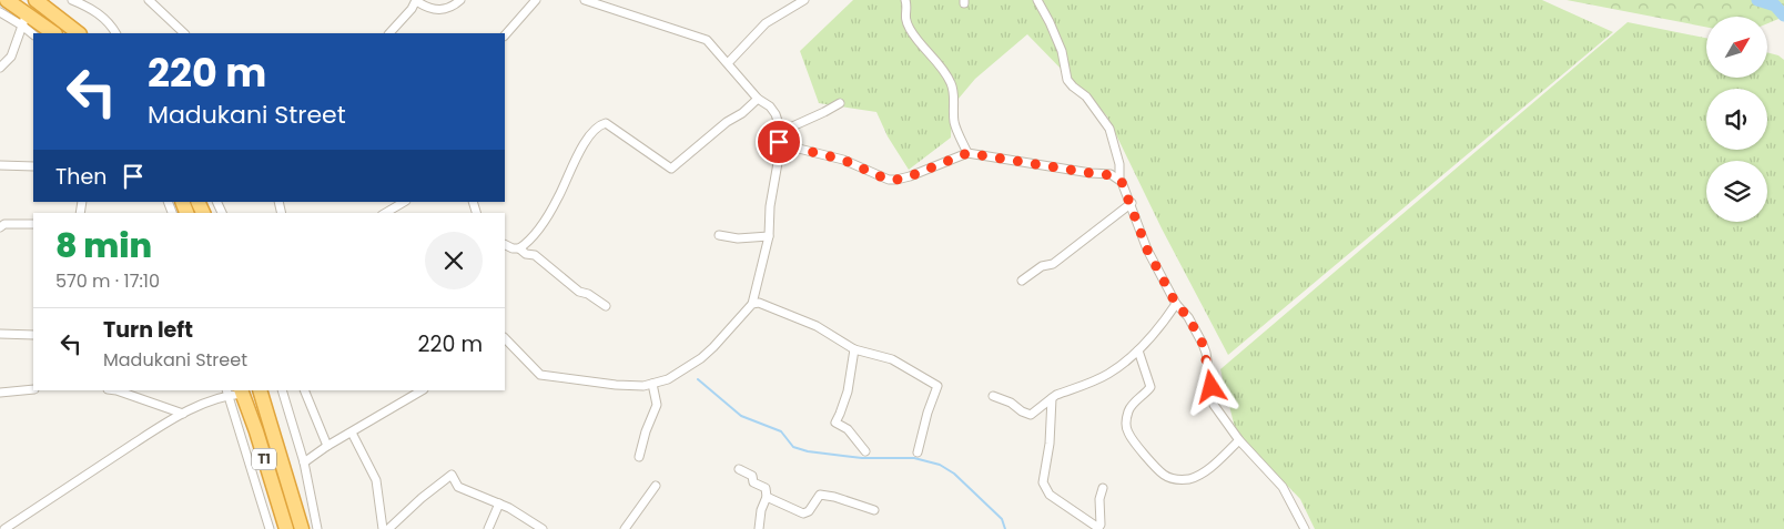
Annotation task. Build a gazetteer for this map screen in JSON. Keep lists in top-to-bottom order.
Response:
{
  "streets": {
    "highway": ["T1"]
  },
  "north": "top right",
  "page": {
    "turn": ["220 m", "Madukani Street"],
    "then": "Then",
    "heading": ["8 min", "570 m · 17:10"],
    "list": [
      {
        "name": "Turn left",
        "note": "Madukani Street",
        "value": "220 m"
      }
    ]
  }
}
